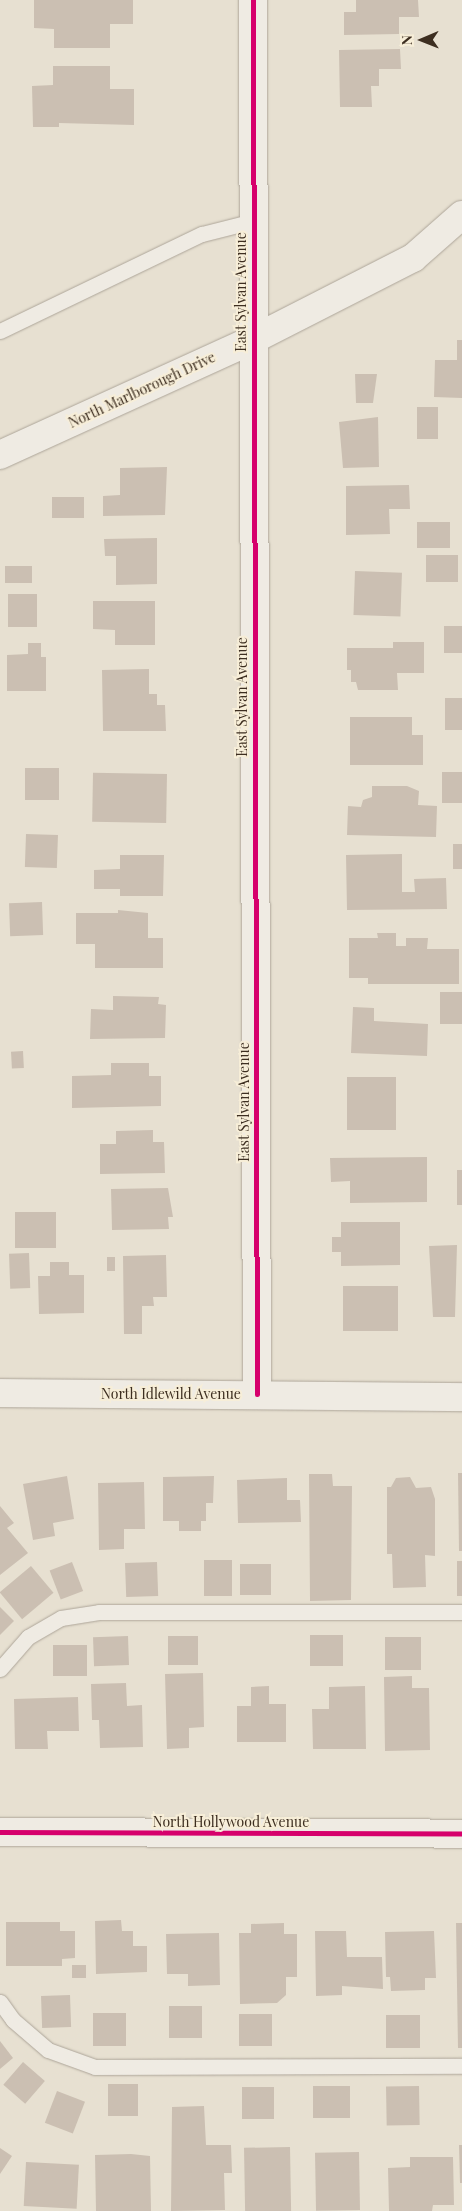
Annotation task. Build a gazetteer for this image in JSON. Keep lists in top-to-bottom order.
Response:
{
  "streets": {
    "street": [
      "East Sylvan Avenue",
      "North Marlborough Drive",
      "North Idlewild Avenue",
      "North Hollywood Avenue"
    ]
  },
  "crossings": [
    ["East Sylvan Avenue", "North Marlborough Drive"],
    ["East Sylvan Avenue", "North Idlewild Avenue"]
  ],
  "north": "left"
}
